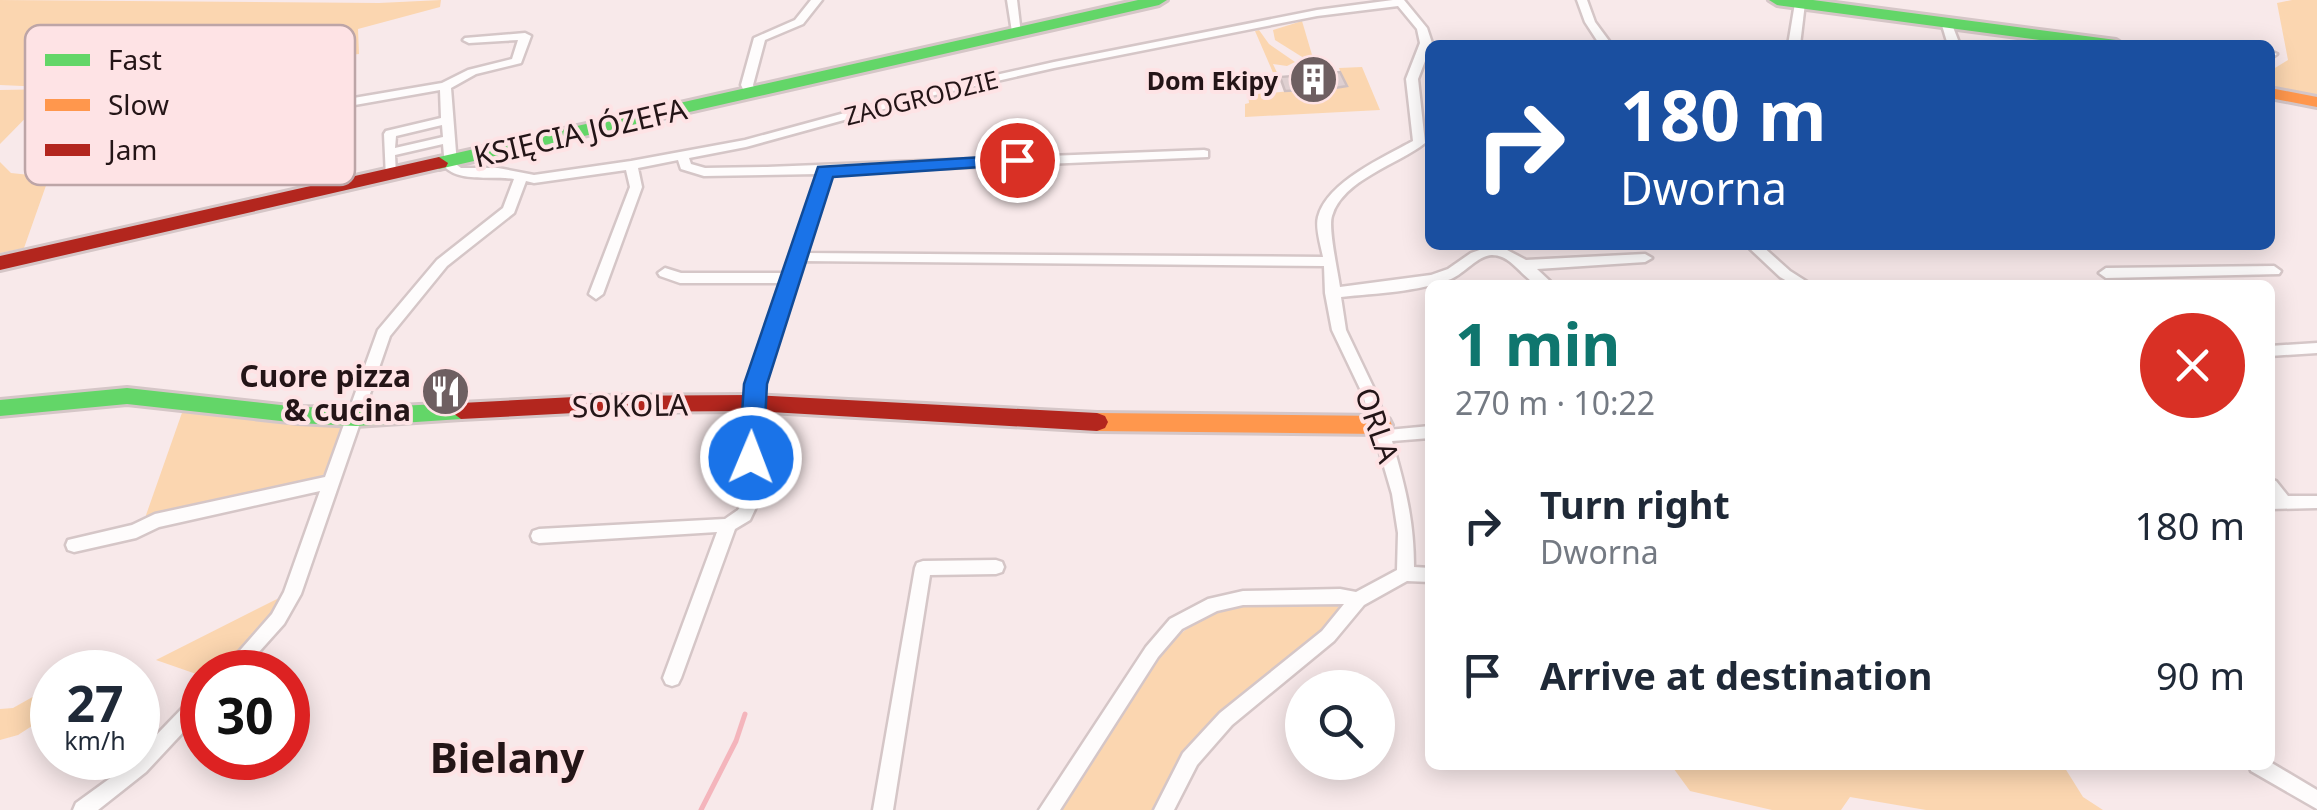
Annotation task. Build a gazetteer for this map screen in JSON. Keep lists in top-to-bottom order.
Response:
{
  "streets": {
    "street": [
      "ZAOGRODZIE",
      "KSIĘCIA JÓZEFA",
      "SOKOLA",
      "ORLA"
    ]
  },
  "crossings": [
    ["ZAOGRODZIE", "KSIĘCIA JÓZEFA"],
    ["ZAOGRODZIE", "ORLA"],
    ["SOKOLA", "ORLA"]
  ],
  "districts": ["Bielany"],
  "places": {
    "building": ["Dom Ekipy"],
    "restaurant": ["Cuore pizza & cucina"]
  },
  "legend": ["Fast", "Slow", "Jam"],
  "page": {
    "turn": ["180 m", "Dworna"],
    "heading": ["1 min", "270 m · 10:22"],
    "list": [
      {
        "name": "Turn right",
        "note": "Dworna",
        "value": "180 m"
      },
      {
        "name": "Arrive at destination",
        "value": "90 m"
      }
    ],
    "speed": "27 km/h",
    "limit": "30"
  }
}
